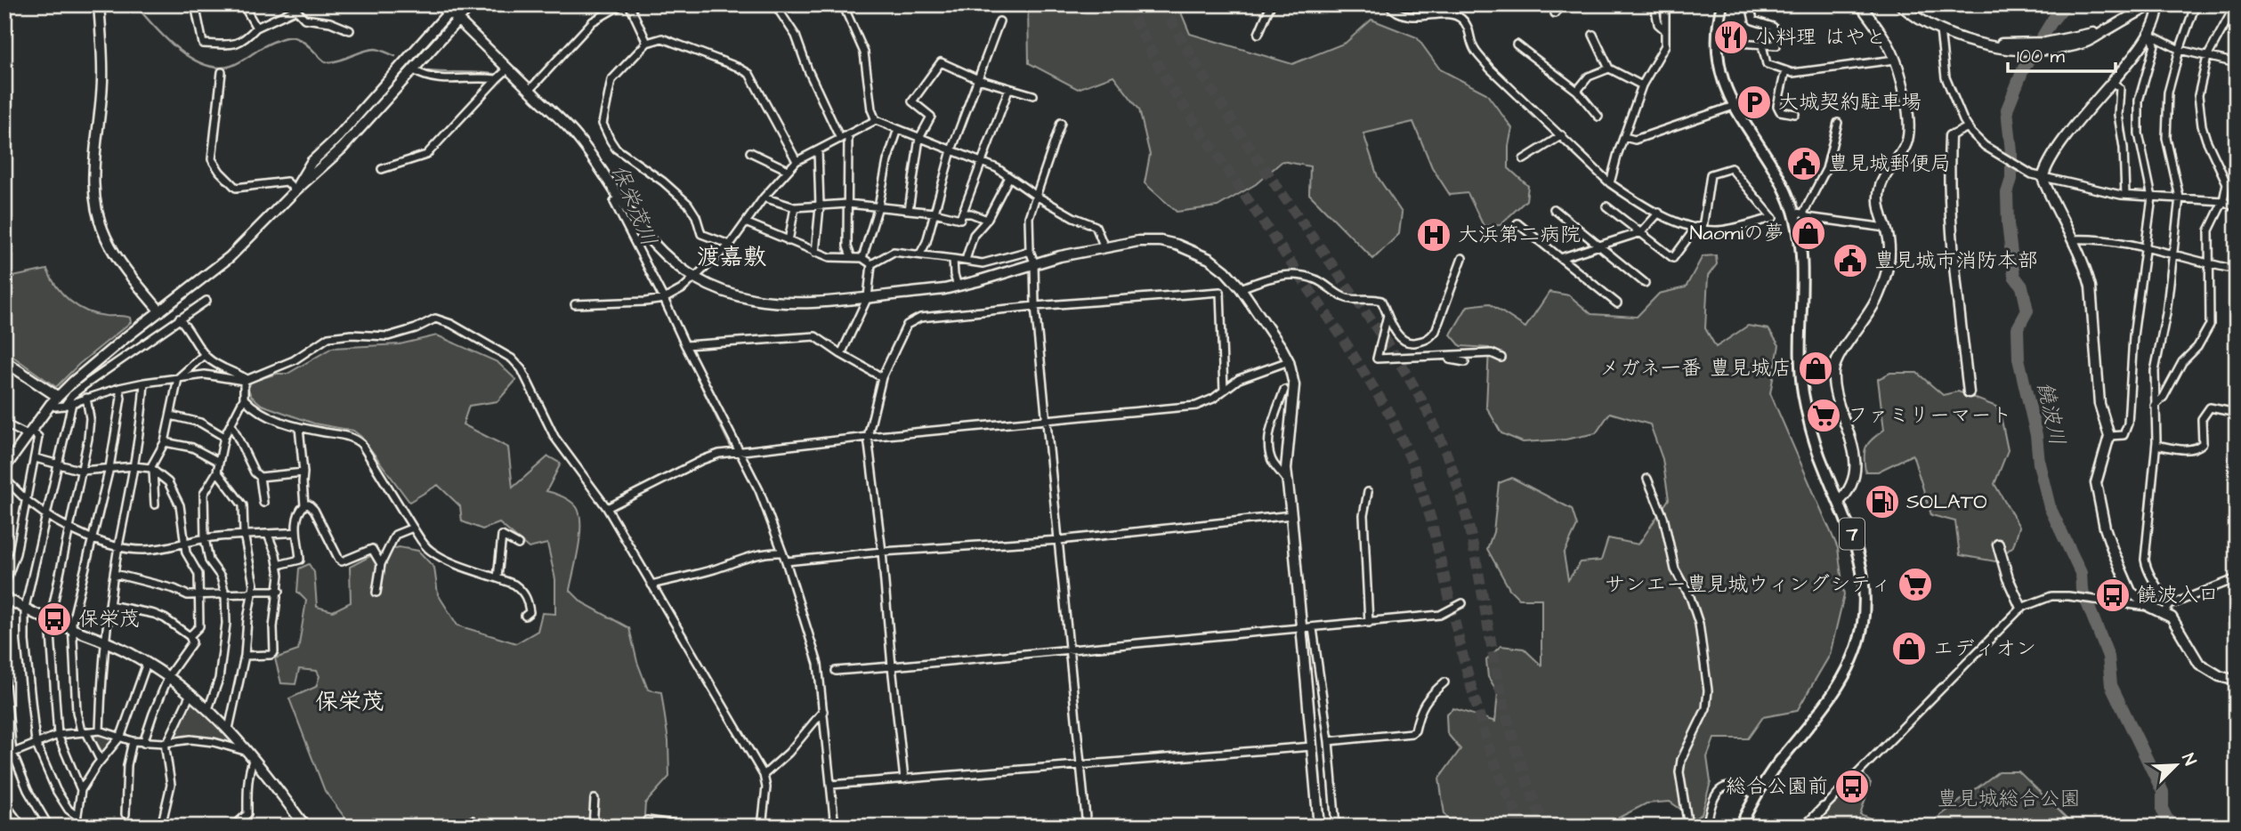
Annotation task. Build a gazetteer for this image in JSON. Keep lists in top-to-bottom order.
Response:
{
  "streets": {
    "main road": ["7"]
  },
  "districts": ["渡嘉敷", "保栄茂"],
  "water": ["保栄茂川", "饒波川"],
  "parks": ["豊見城総合公園"],
  "places": {
    "restaurant": ["小料理 はやと"],
    "parking": ["大城契約駐車場"],
    "public building": ["豊見城郵便局", "豊見城市消防本部"],
    "shop": ["Naomiの夢", "メガネ一番 豊見城店", "エディオン"],
    "hospital": ["大浜第二病院"],
    "supermarket": ["ファミリーマート", "サンエー豊見城ウィングシティ"],
    "fuel station": ["SOLATO"],
    "bus stop": ["饒波入口", "保栄茂", "総合公園前"]
  },
  "scale_bar": "100 m",
  "north": "top right"
}
